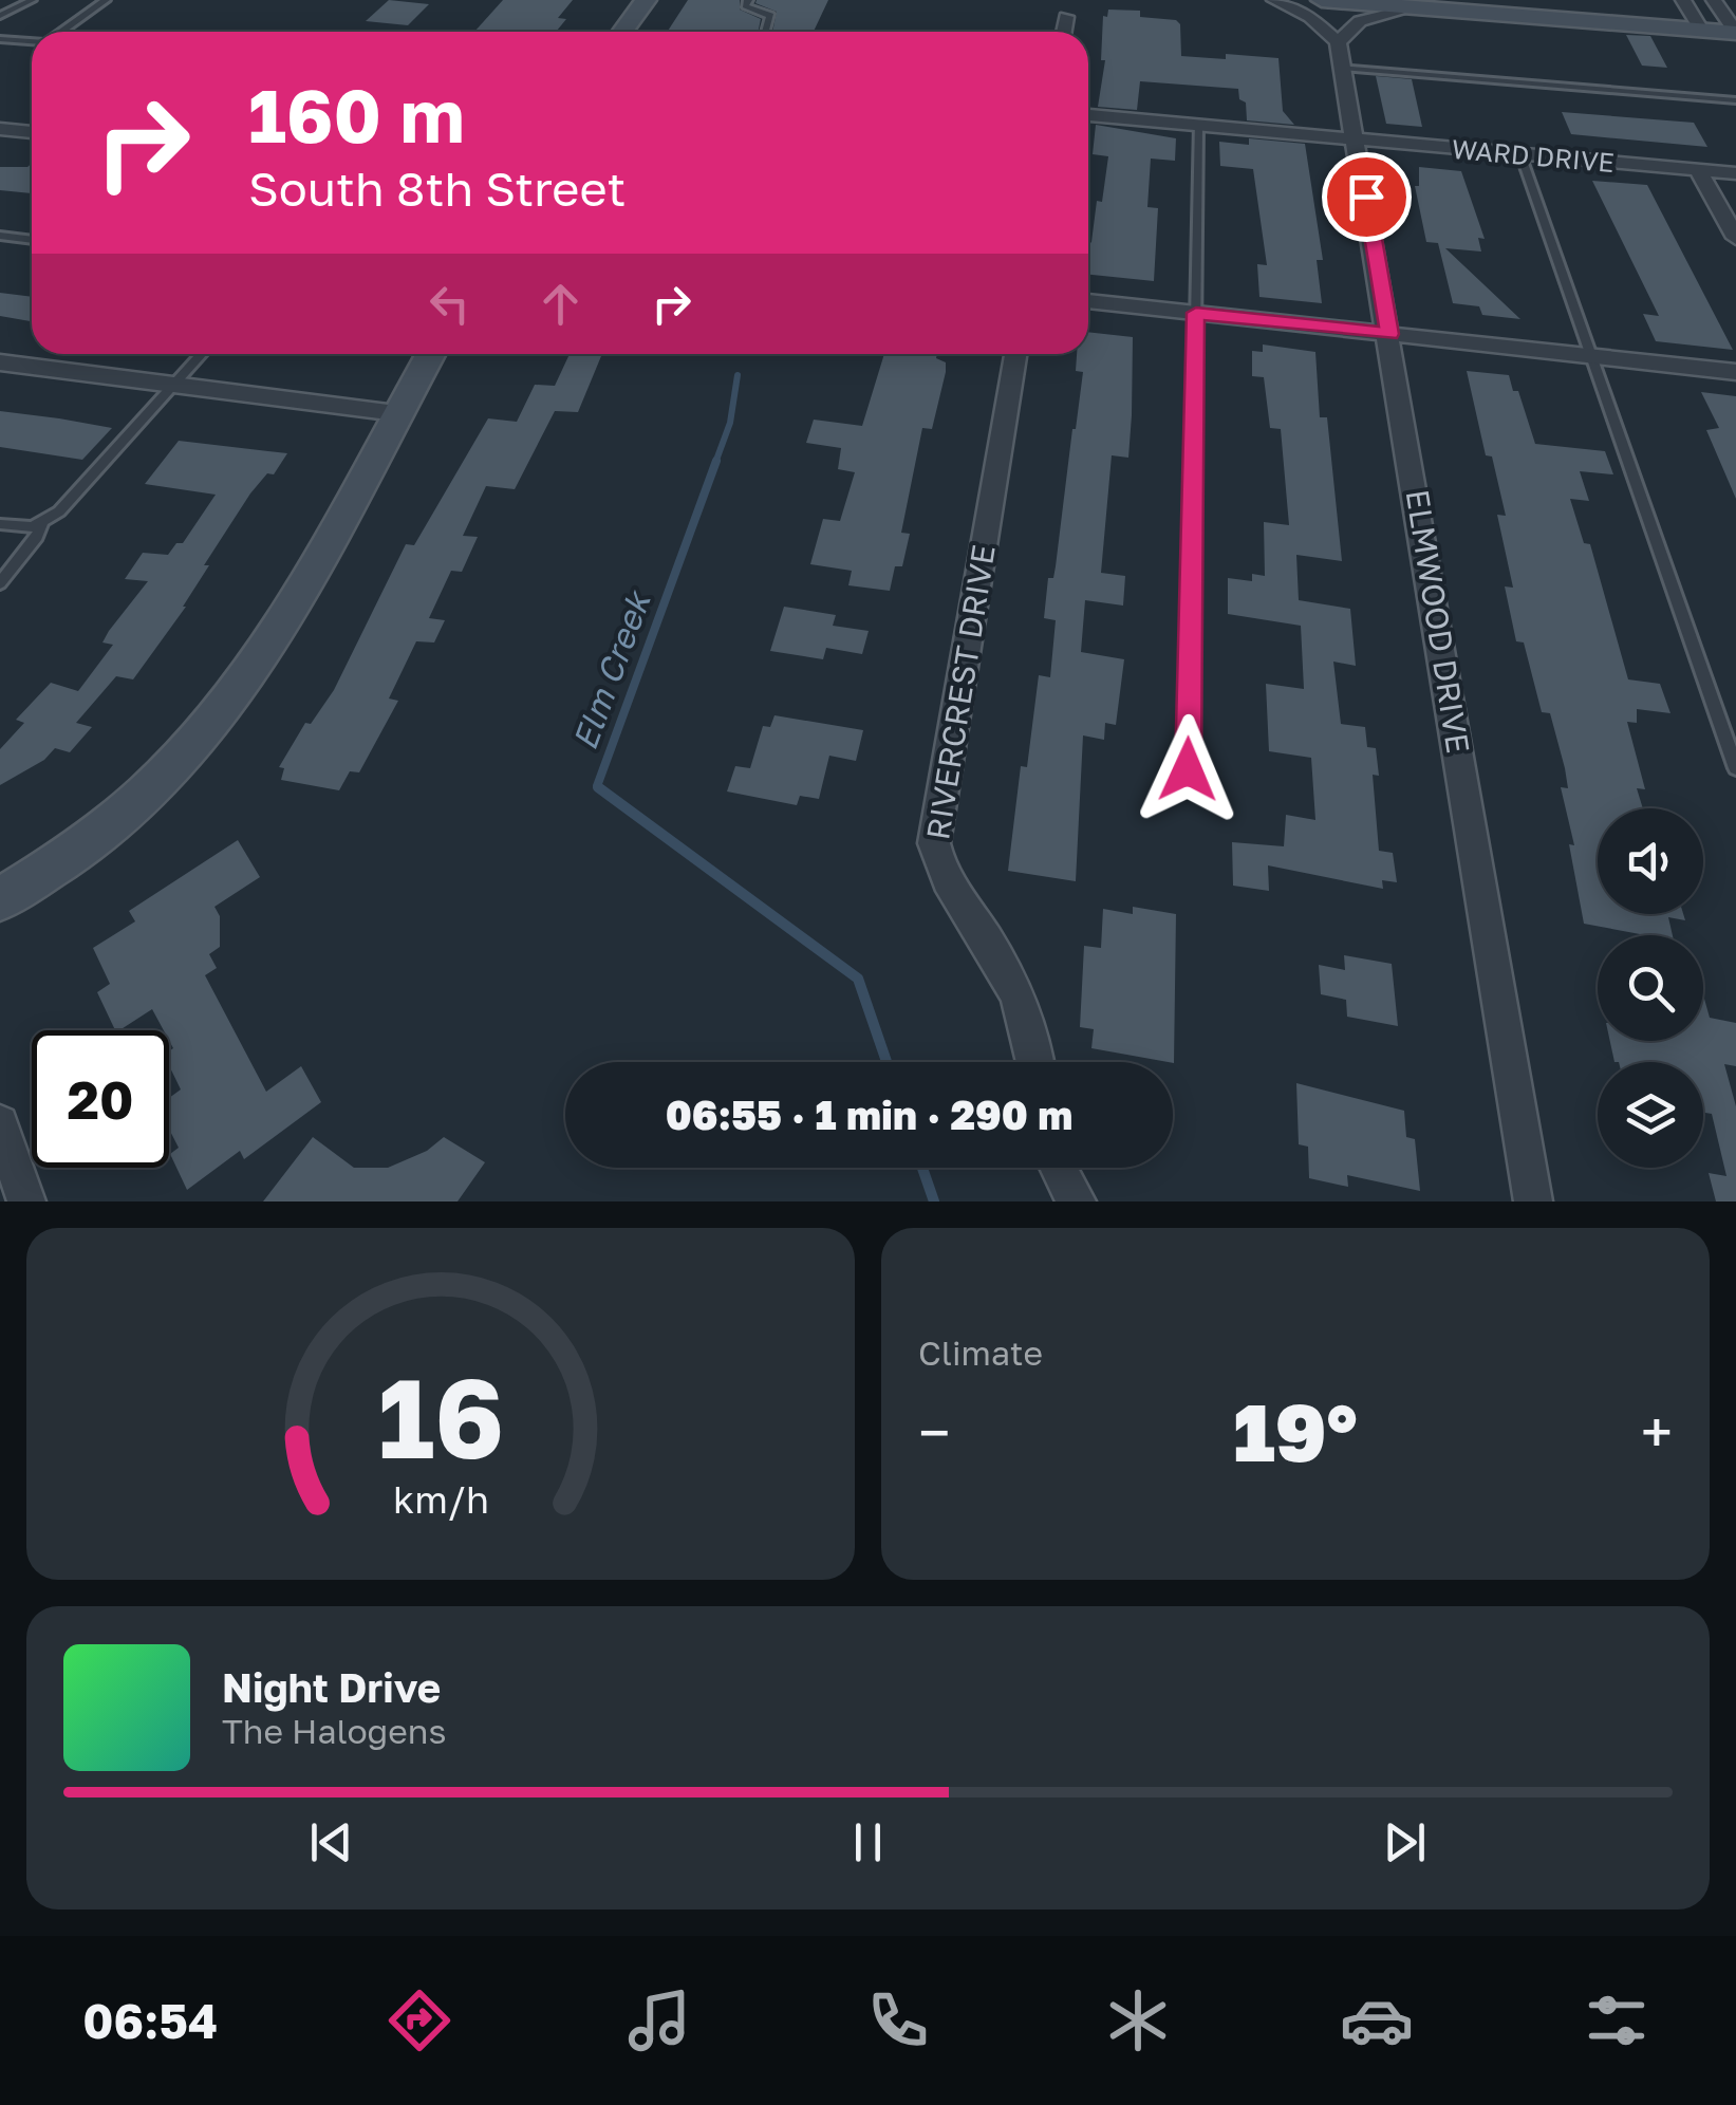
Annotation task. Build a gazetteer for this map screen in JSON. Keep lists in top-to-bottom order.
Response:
{
  "streets": {
    "street": ["WARD DRIVE", "ELMWOOD DRIVE", "RIVERCREST DRIVE"]
  },
  "crossings": [
    ["WARD DRIVE", "ELMWOOD DRIVE"]
  ],
  "water": ["Elm Creek"],
  "page": {
    "turn": ["160 m", "South 8th Street"],
    "limit": "20",
    "trip": "06:55 · 1 min · 290 m",
    "tile": "Climate",
    "heat": ["−", "19°", "+"],
    "song": ["Night Drive", "The Halogens"],
    "tabs": "06:54",
    "gauge": ["16", "km/h"]
  }
}
